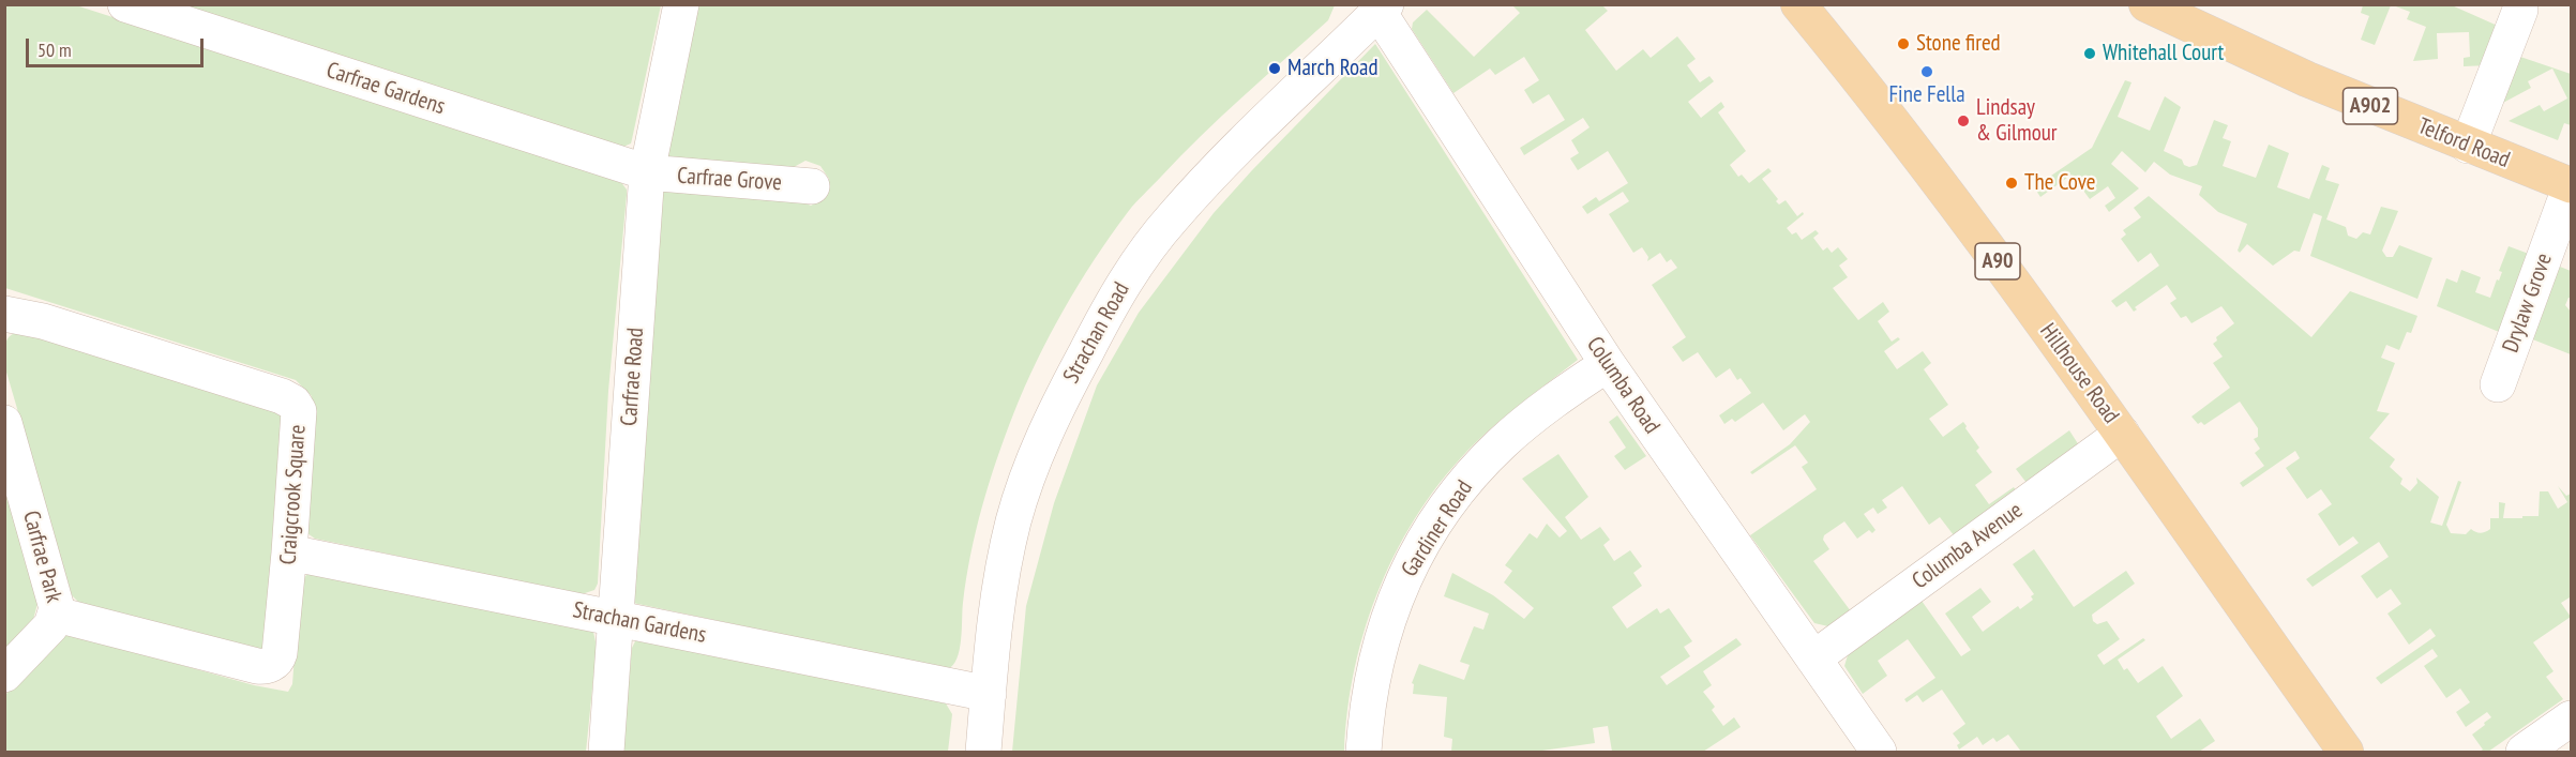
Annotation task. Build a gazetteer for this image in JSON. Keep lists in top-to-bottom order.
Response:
{
  "streets": {
    "main road": [
      "A902",
      "Telford Road",
      "A90",
      "Hillhouse Road"
    ],
    "street": [
      "Carfrae Gardens",
      "Carfrae Grove",
      "Drylaw Grove",
      "Strachan Road",
      "Carfrae Road",
      "Columba Road",
      "Craigcrook Square",
      "Gardiner Road",
      "Columba Avenue",
      "Carfrae Park",
      "Strachan Gardens"
    ]
  },
  "crossings": [
    ["Carfrae Gardens", "Carfrae Grove"],
    ["Carfrae Gardens", "Carfrae Road"],
    ["Telford Road", "Drylaw Grove"],
    ["Carfrae Grove", "Carfrae Road"],
    ["Strachan Road", "Columba Road"],
    ["Strachan Road", "Strachan Gardens"],
    ["Hillhouse Road", "Columba Avenue"],
    ["Carfrae Road", "Strachan Gardens"],
    ["Columba Road", "Gardiner Road"],
    ["Columba Road", "Columba Avenue"],
    ["Craigcrook Square", "Carfrae Park"],
    ["Craigcrook Square", "Strachan Gardens"]
  ],
  "places": [
    "Stone fired",
    "Whitehall Court",
    "March Road",
    "Fine Fella",
    "Lindsay & Gilmour",
    "The Cove"
  ],
  "scale_bar": "50 m"
}
